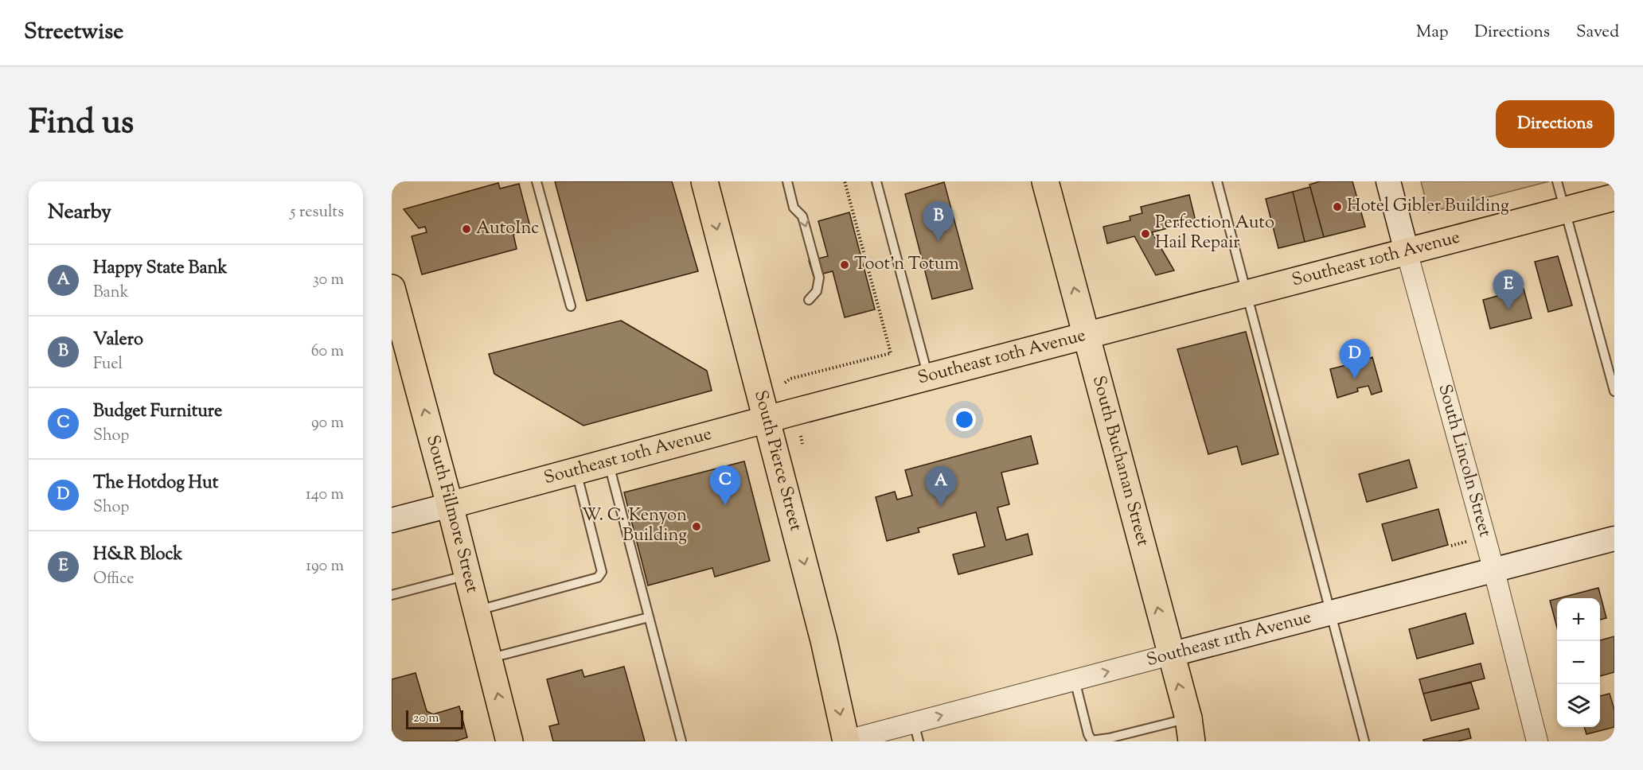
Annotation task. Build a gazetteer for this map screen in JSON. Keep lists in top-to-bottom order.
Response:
{
  "streets": {
    "main road": [
      "Southeast 10th Avenue",
      "South Pierce Street",
      "South Buchanan Street",
      "South Lincoln Street",
      "South Fillmore Street",
      "Southeast 11th Avenue"
    ]
  },
  "crossings": [
    ["Southeast 10th Avenue", "South Pierce Street"],
    ["Southeast 10th Avenue", "South Buchanan Street"],
    ["Southeast 10th Avenue", "South Lincoln Street"],
    ["Southeast 10th Avenue", "South Fillmore Street"],
    ["South Pierce Street", "Southeast 11th Avenue"],
    ["South Buchanan Street", "Southeast 11th Avenue"],
    ["South Lincoln Street", "Southeast 11th Avenue"]
  ],
  "one_way": ["South Pierce Street", "South Buchanan Street", "South Fillmore Street"],
  "places": [
    "Hotel Gibler Building",
    "AutoInc",
    "Perfection Auto Hail Repair",
    "Toot'n Totum",
    "W. C. Kenyon Building"
  ],
  "scale_bar": "20 m",
  "page": {
    "header": "Streetwise",
    "nav": ["Map", "Directions", "Saved"],
    "title": "Find us",
    "buttons": "Directions",
    "heading": ["Nearby", "5 results"],
    "pins": [
      "B",
      "E",
      "D",
      "C",
      "A"
    ],
    "list": [
      {
        "mark": "A",
        "name": "Happy State Bank",
        "note": "Bank",
        "value": "30 m"
      },
      {
        "mark": "B",
        "name": "Valero",
        "note": "Fuel",
        "value": "60 m"
      },
      {
        "mark": "C",
        "name": "Budget Furniture",
        "note": "Shop",
        "value": "90 m"
      },
      {
        "mark": "D",
        "name": "The Hotdog Hut",
        "note": "Shop",
        "value": "140 m"
      },
      {
        "mark": "E",
        "name": "H&R Block",
        "note": "Office",
        "value": "190 m"
      }
    ],
    "map_buttons": ["+", "−"],
    "scale": "20 m"
  }
}
